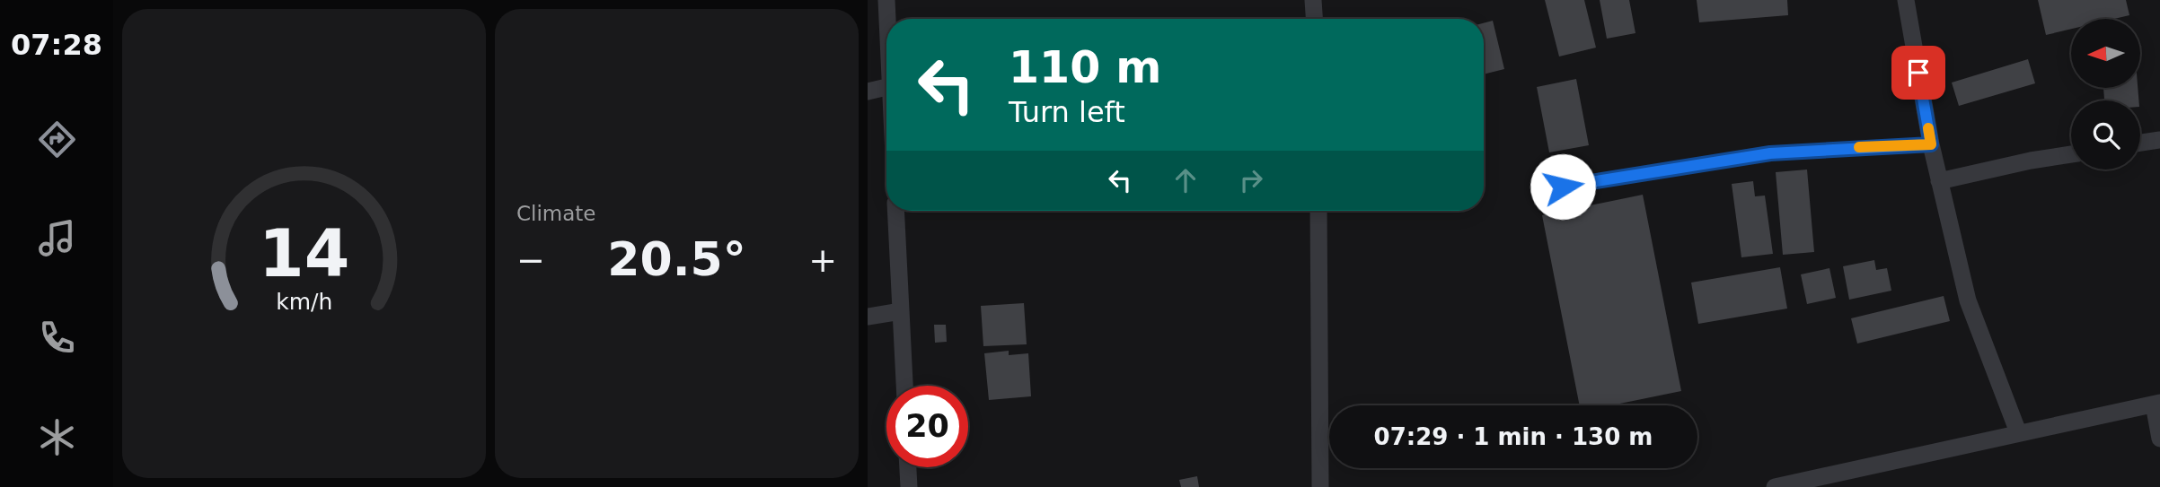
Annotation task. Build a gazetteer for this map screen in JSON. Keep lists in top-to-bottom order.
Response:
{
  "north": "left",
  "page": {
    "tabs": "07:28",
    "tile": "Climate",
    "turn": ["110 m", "Turn left"],
    "heat": ["−", "20.5°", "+"],
    "limit": "20",
    "trip": "07:29 · 1 min · 130 m",
    "gauge": ["14", "km/h"]
  }
}
